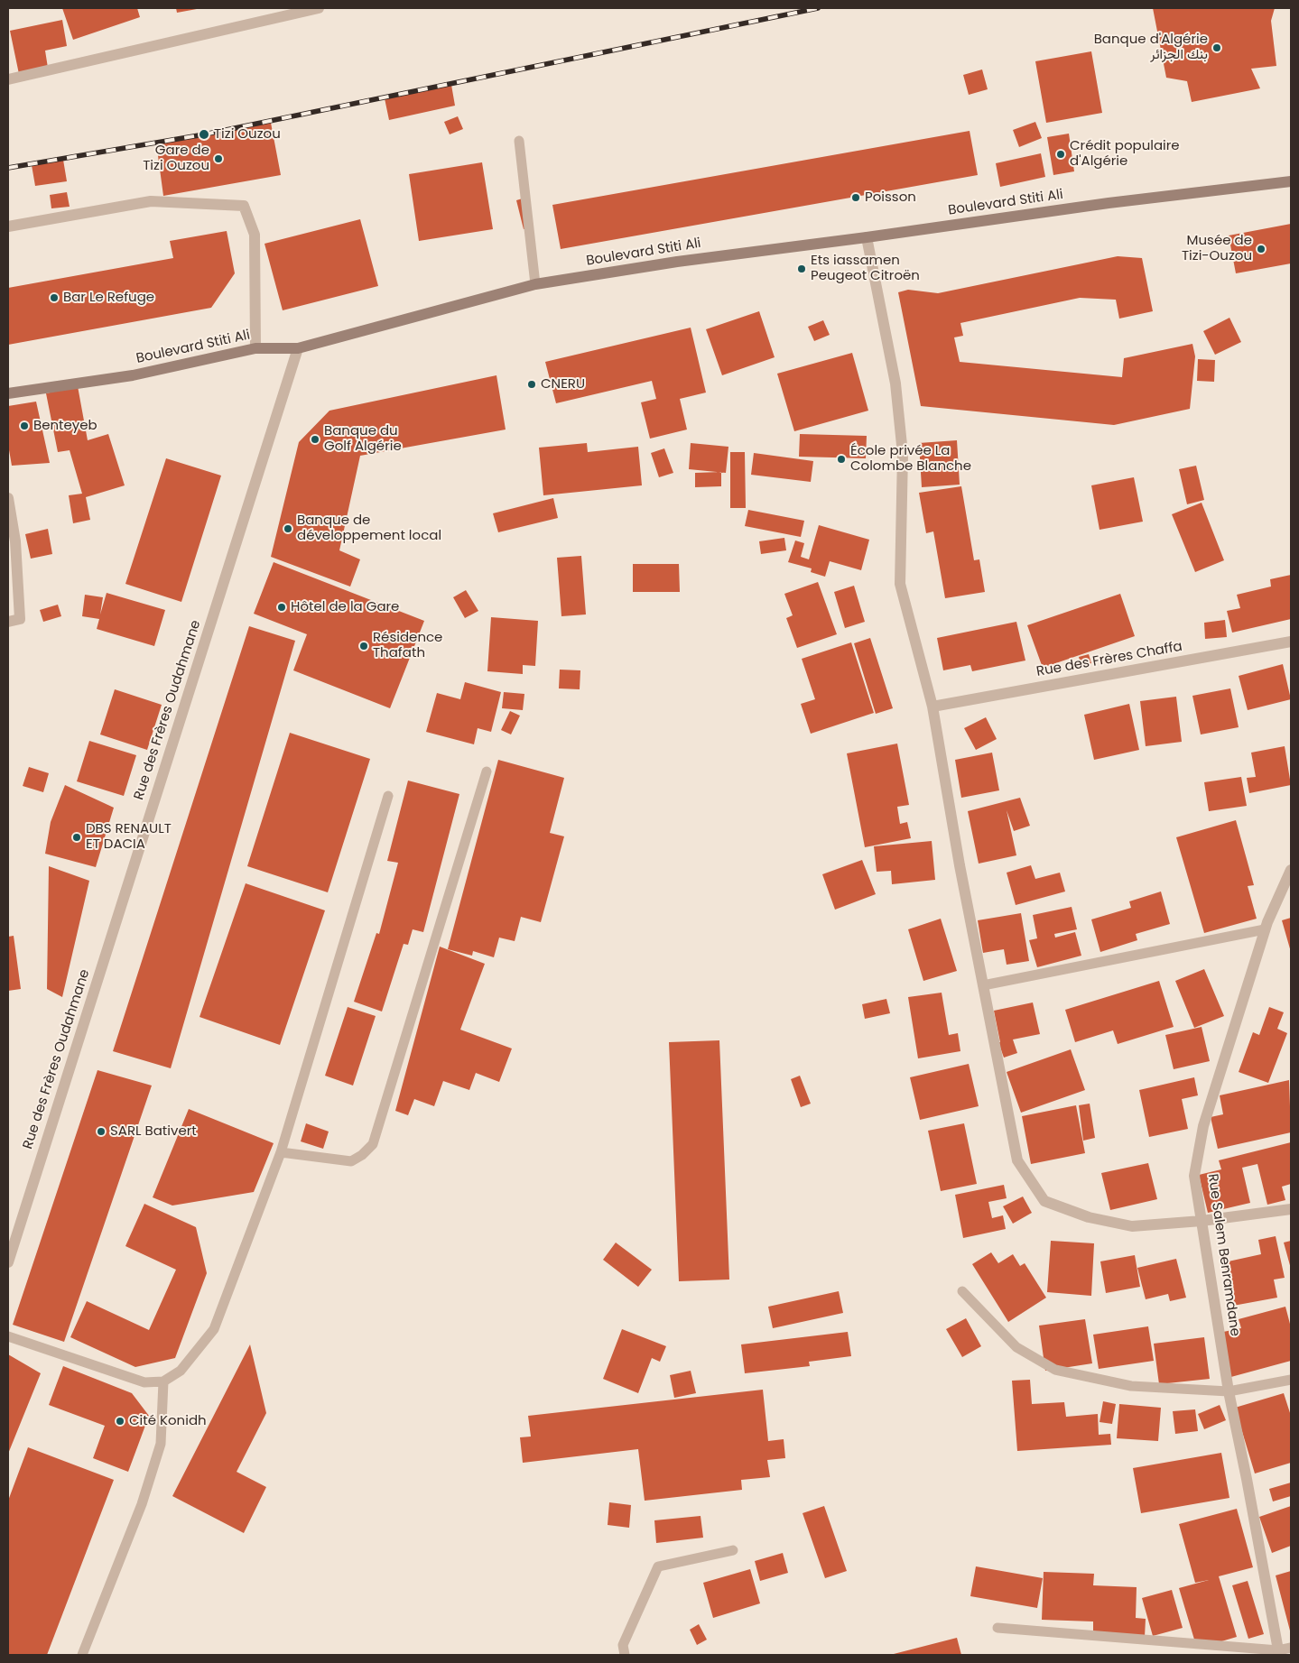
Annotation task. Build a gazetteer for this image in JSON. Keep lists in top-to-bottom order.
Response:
{
  "streets": {
    "main road": ["Boulevard Stiti Ali"],
    "street": ["Rue des Frères Chaffa", "Rue des Frères Oudahmane", "Rue Salem Benramdane"]
  },
  "crossings": [
    ["Boulevard Stiti Ali", "Rue des Frères Oudahmane"]
  ],
  "places": [
    "Banque d'Algérie بنك الجزائر",
    "Tizi Ouzou",
    "Crédit populaire d'Algérie",
    "Gare de Tizi Ouzou",
    "Poisson",
    "Musée de Tizi-Ouzou",
    "Ets iassamen Peugeot Citroën",
    "Bar Le Refuge",
    "CNERU",
    "Benteyeb",
    "Banque du Golf Algérie",
    "École privée La Colombe Blanche",
    "Banque de développement local",
    "Hôtel de la Gare",
    "Résidence Thafath",
    "DBS RENAULT ET DACIA",
    "SARL Bativert",
    "Cité Konidh"
  ]
}
